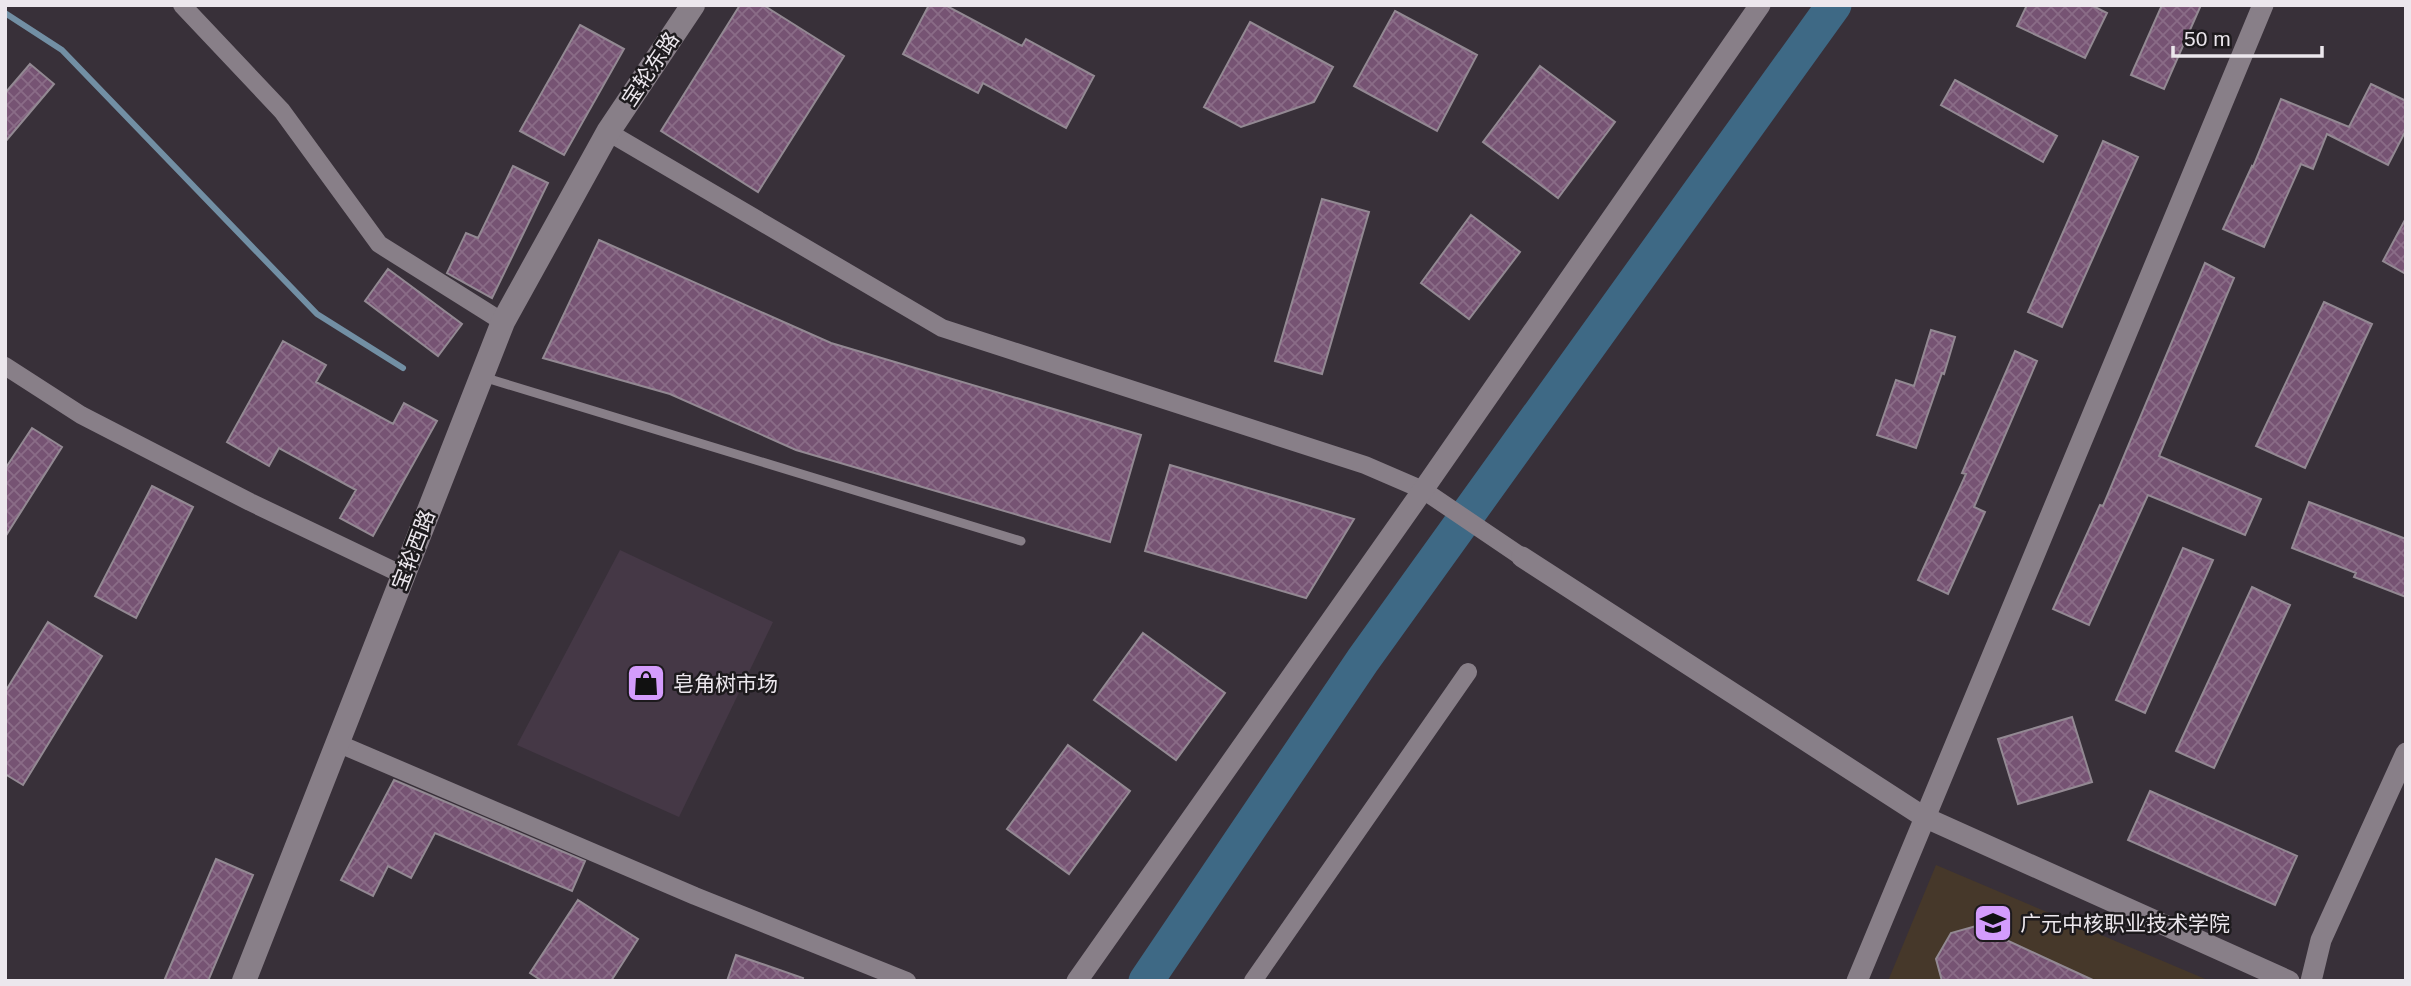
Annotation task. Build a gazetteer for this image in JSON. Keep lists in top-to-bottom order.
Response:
{
  "streets": {
    "main road": ["宝轮东路", "宝轮西路"]
  },
  "crossings": [
    ["宝轮东路", "宝轮西路"]
  ],
  "places": {
    "shop": ["皂角树市场"],
    "school or university": ["广元中核职业技术学院"]
  },
  "scale_bar": "50 m"
}
